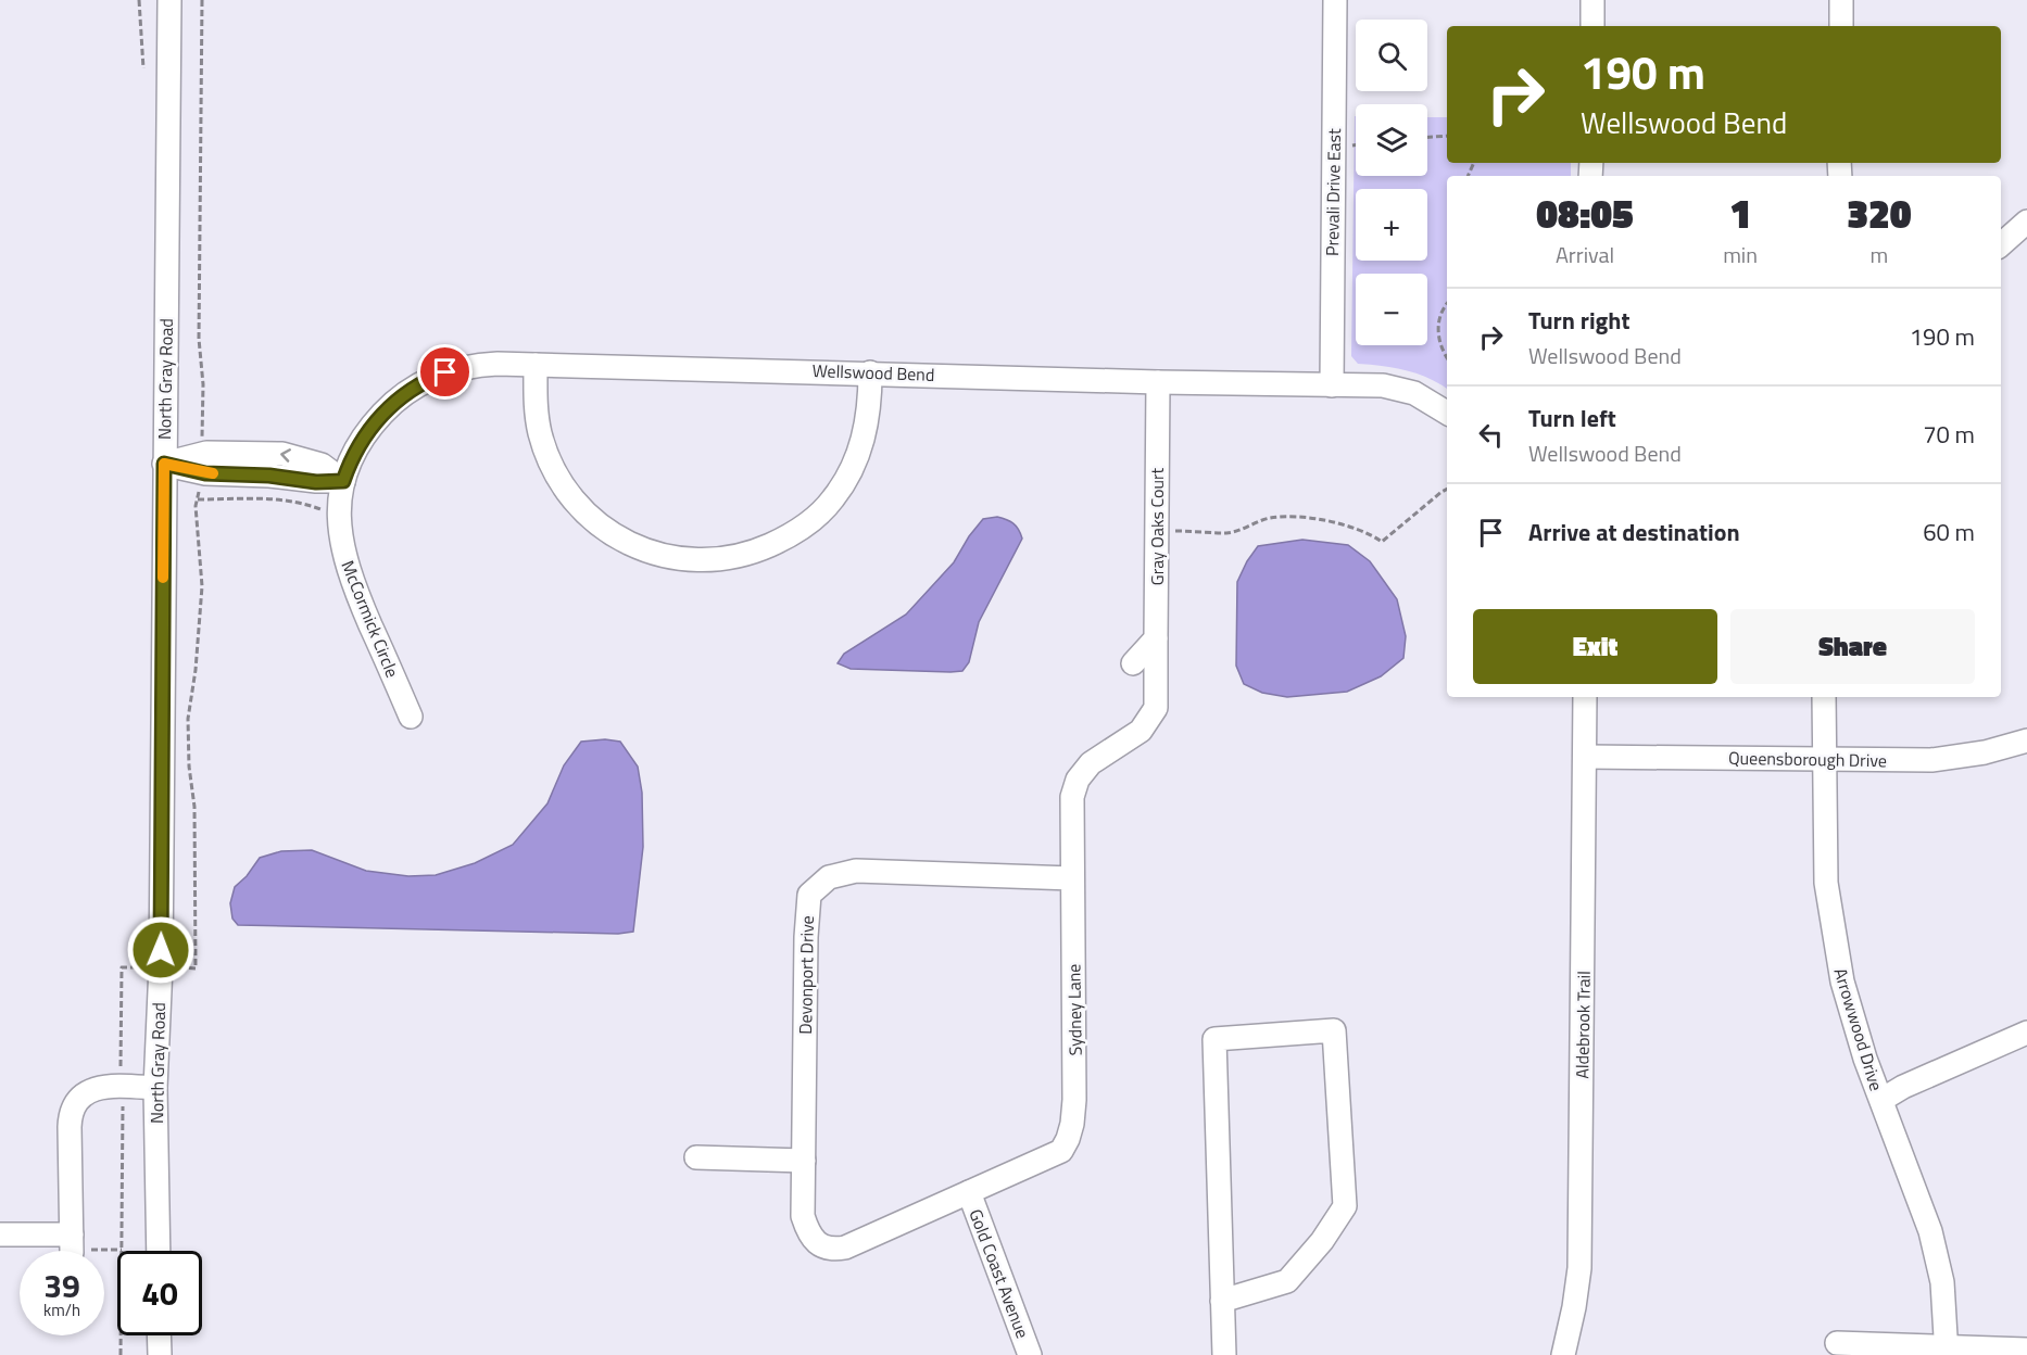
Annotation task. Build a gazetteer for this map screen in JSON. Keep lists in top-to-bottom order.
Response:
{
  "streets": {
    "street": [
      "Prevali Drive East",
      "Wellswood Bend",
      "North Gray Road",
      "Gray Oaks Court",
      "McCormick Circle",
      "Queensborough Drive",
      "Devonport Drive",
      "Sydney Lane",
      "Aldebrook Trail",
      "Arrowwood Drive",
      "Gold Coast Avenue"
    ]
  },
  "crossings": [
    ["Prevali Drive East", "Wellswood Bend"],
    ["Wellswood Bend", "Gray Oaks Court"],
    ["Wellswood Bend", "McCormick Circle"],
    ["Gray Oaks Court", "Sydney Lane"],
    ["Queensborough Drive", "Aldebrook Trail"],
    ["Queensborough Drive", "Arrowwood Drive"],
    ["Devonport Drive", "Sydney Lane"],
    ["Sydney Lane", "Gold Coast Avenue"]
  ],
  "page": {
    "map_buttons": ["+", "−"],
    "turn": ["190 m", "Wellswood Bend"],
    "eta": [
      "08:05",
      "Arrival",
      "1",
      "min",
      "320",
      "m"
    ],
    "list": [
      {
        "name": "Turn right",
        "note": "Wellswood Bend",
        "value": "190 m"
      },
      {
        "name": "Turn left",
        "note": "Wellswood Bend",
        "value": "70 m"
      },
      {
        "name": "Arrive at destination",
        "value": "60 m"
      }
    ],
    "buttons": ["Exit", "Share"],
    "speed": "39 km/h",
    "limit": "40"
  }
}
